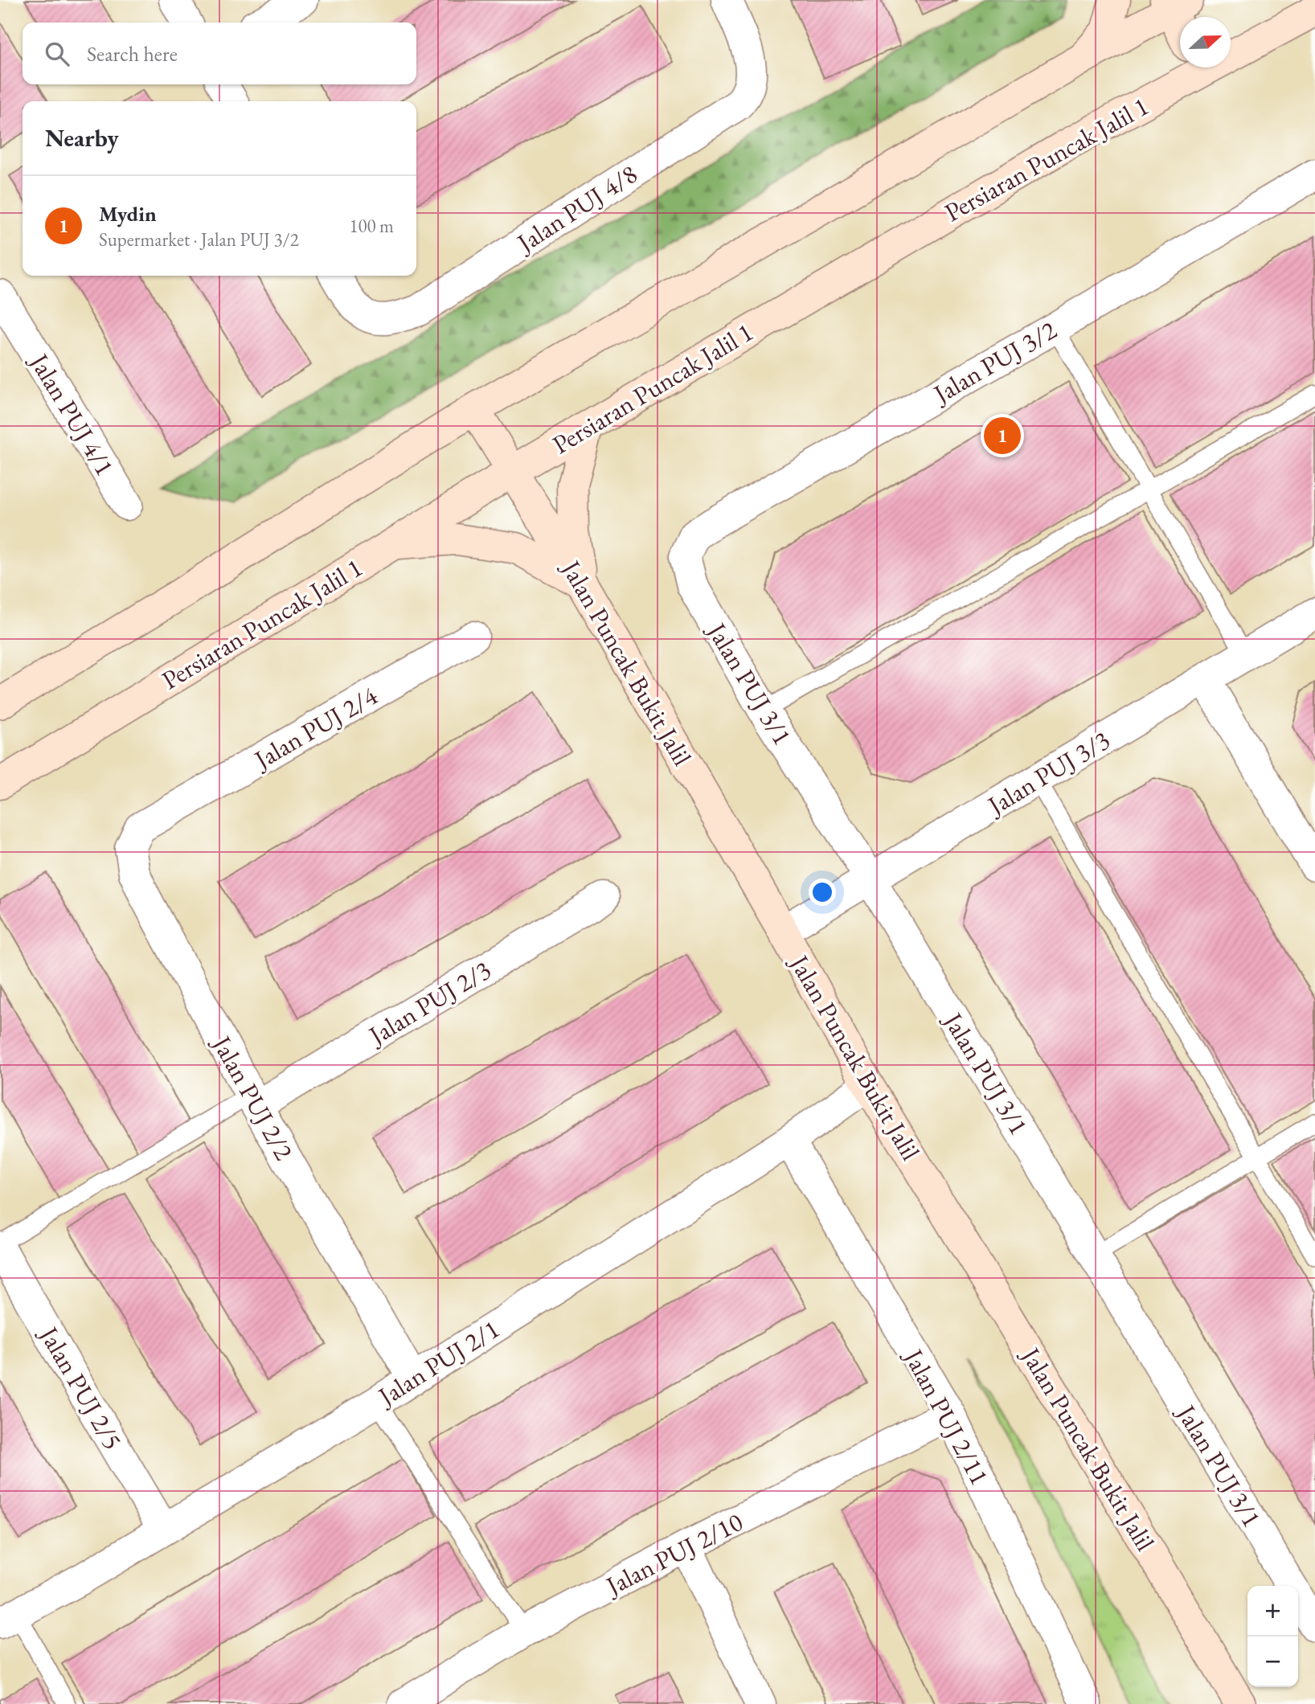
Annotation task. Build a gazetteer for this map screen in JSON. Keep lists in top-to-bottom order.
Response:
{
  "streets": {
    "main road": ["Persiaran Puncak Jalil 1", "Jalan Puncak Bukit Jalil"],
    "street": [
      "Jalan PUJ 4/8",
      "Jalan PUJ 3/2",
      "Jalan PUJ 4/1",
      "Jalan PUJ 3/1",
      "Jalan PUJ 2/4",
      "Jalan PUJ 3/3",
      "Jalan PUJ 2/3",
      "Jalan PUJ 2/2",
      "Jalan PUJ 2/1",
      "Jalan PUJ 2/5",
      "Jalan PUJ 2/11",
      "Jalan PUJ 2/10"
    ]
  },
  "crossings": [
    ["Persiaran Puncak Jalil 1", "Jalan Puncak Bukit Jalil"],
    ["Jalan PUJ 3/2", "Jalan PUJ 3/1"],
    ["Jalan Puncak Bukit Jalil", "Jalan PUJ 3/3"],
    ["Jalan Puncak Bukit Jalil", "Jalan PUJ 2/1"],
    ["Jalan PUJ 3/1", "Jalan PUJ 3/3"],
    ["Jalan PUJ 2/4", "Jalan PUJ 2/2"],
    ["Jalan PUJ 2/3", "Jalan PUJ 2/2"],
    ["Jalan PUJ 2/2", "Jalan PUJ 2/1"],
    ["Jalan PUJ 2/1", "Jalan PUJ 2/5"],
    ["Jalan PUJ 2/1", "Jalan PUJ 2/11"],
    ["Jalan PUJ 2/11", "Jalan PUJ 2/10"]
  ],
  "north": "right",
  "page": {
    "search": "Search here",
    "heading": "Nearby",
    "list": [
      {
        "mark": "1",
        "name": "Mydin",
        "note": "Supermarket · Jalan PUJ 3/2",
        "value": "100 m"
      }
    ],
    "pins": "1",
    "map_buttons": ["+", "−"]
  }
}
